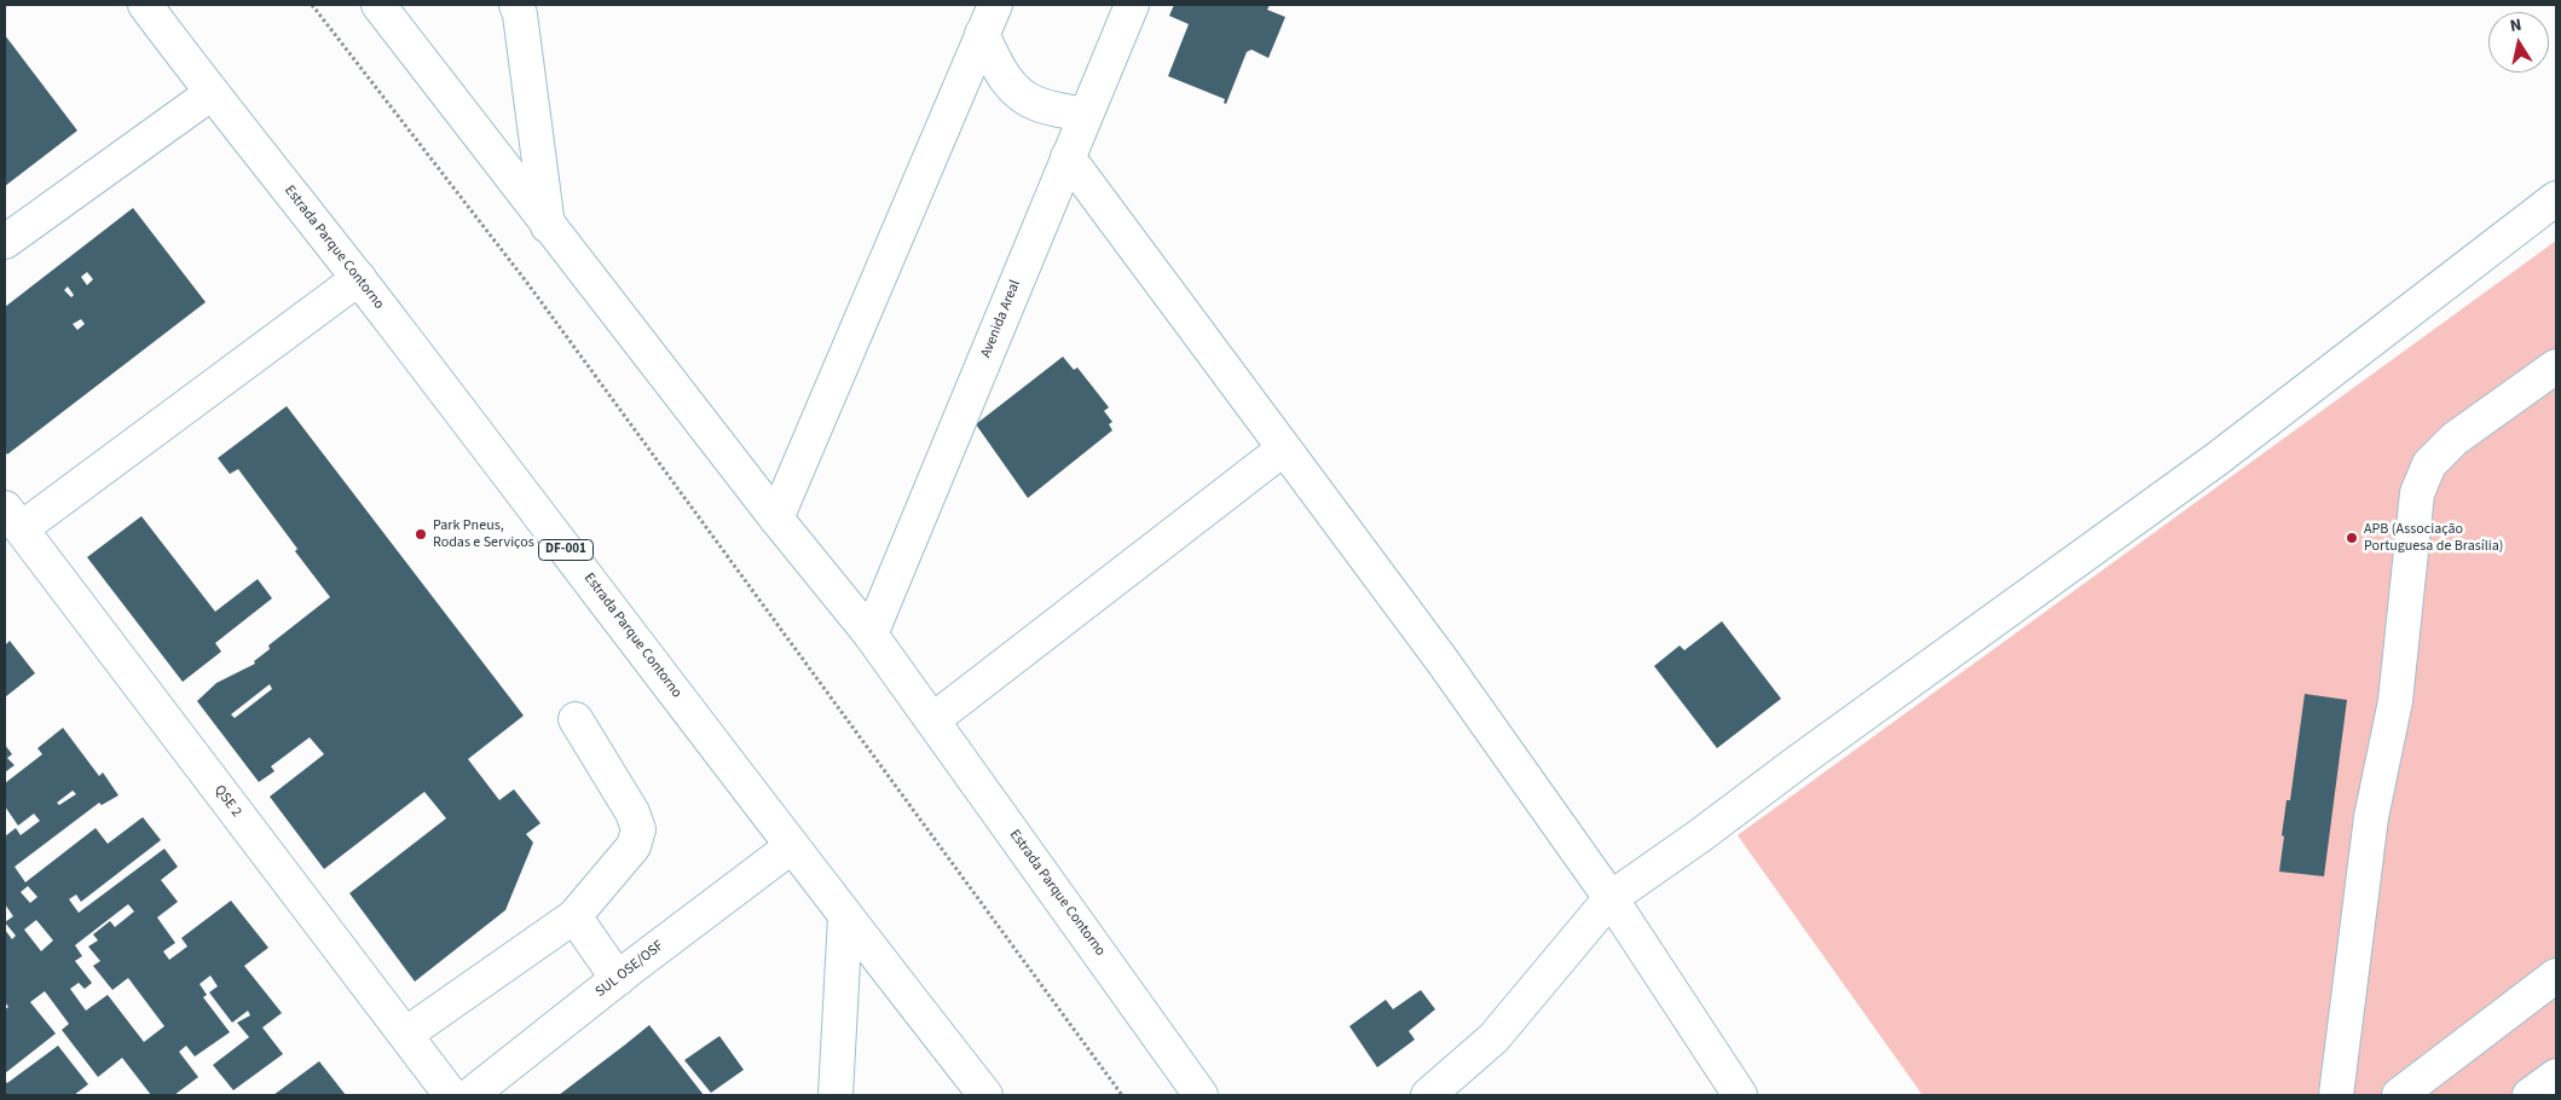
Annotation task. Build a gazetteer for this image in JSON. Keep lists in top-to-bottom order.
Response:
{
  "streets": {
    "main road": [
      "Estrada Parque Contorno",
      "Avenida Areal",
      "DF-001",
      "QSE 2",
      "SUL OSE/OSF"
    ]
  },
  "crossings": [
    ["Estrada Parque Contorno", "Avenida Areal"],
    ["Estrada Parque Contorno", "SUL OSE/OSF"]
  ],
  "places": ["Park Pneus, Rodas e Serviços", "APB (Associação Portuguesa de Brasília)"],
  "north": "top"
}
